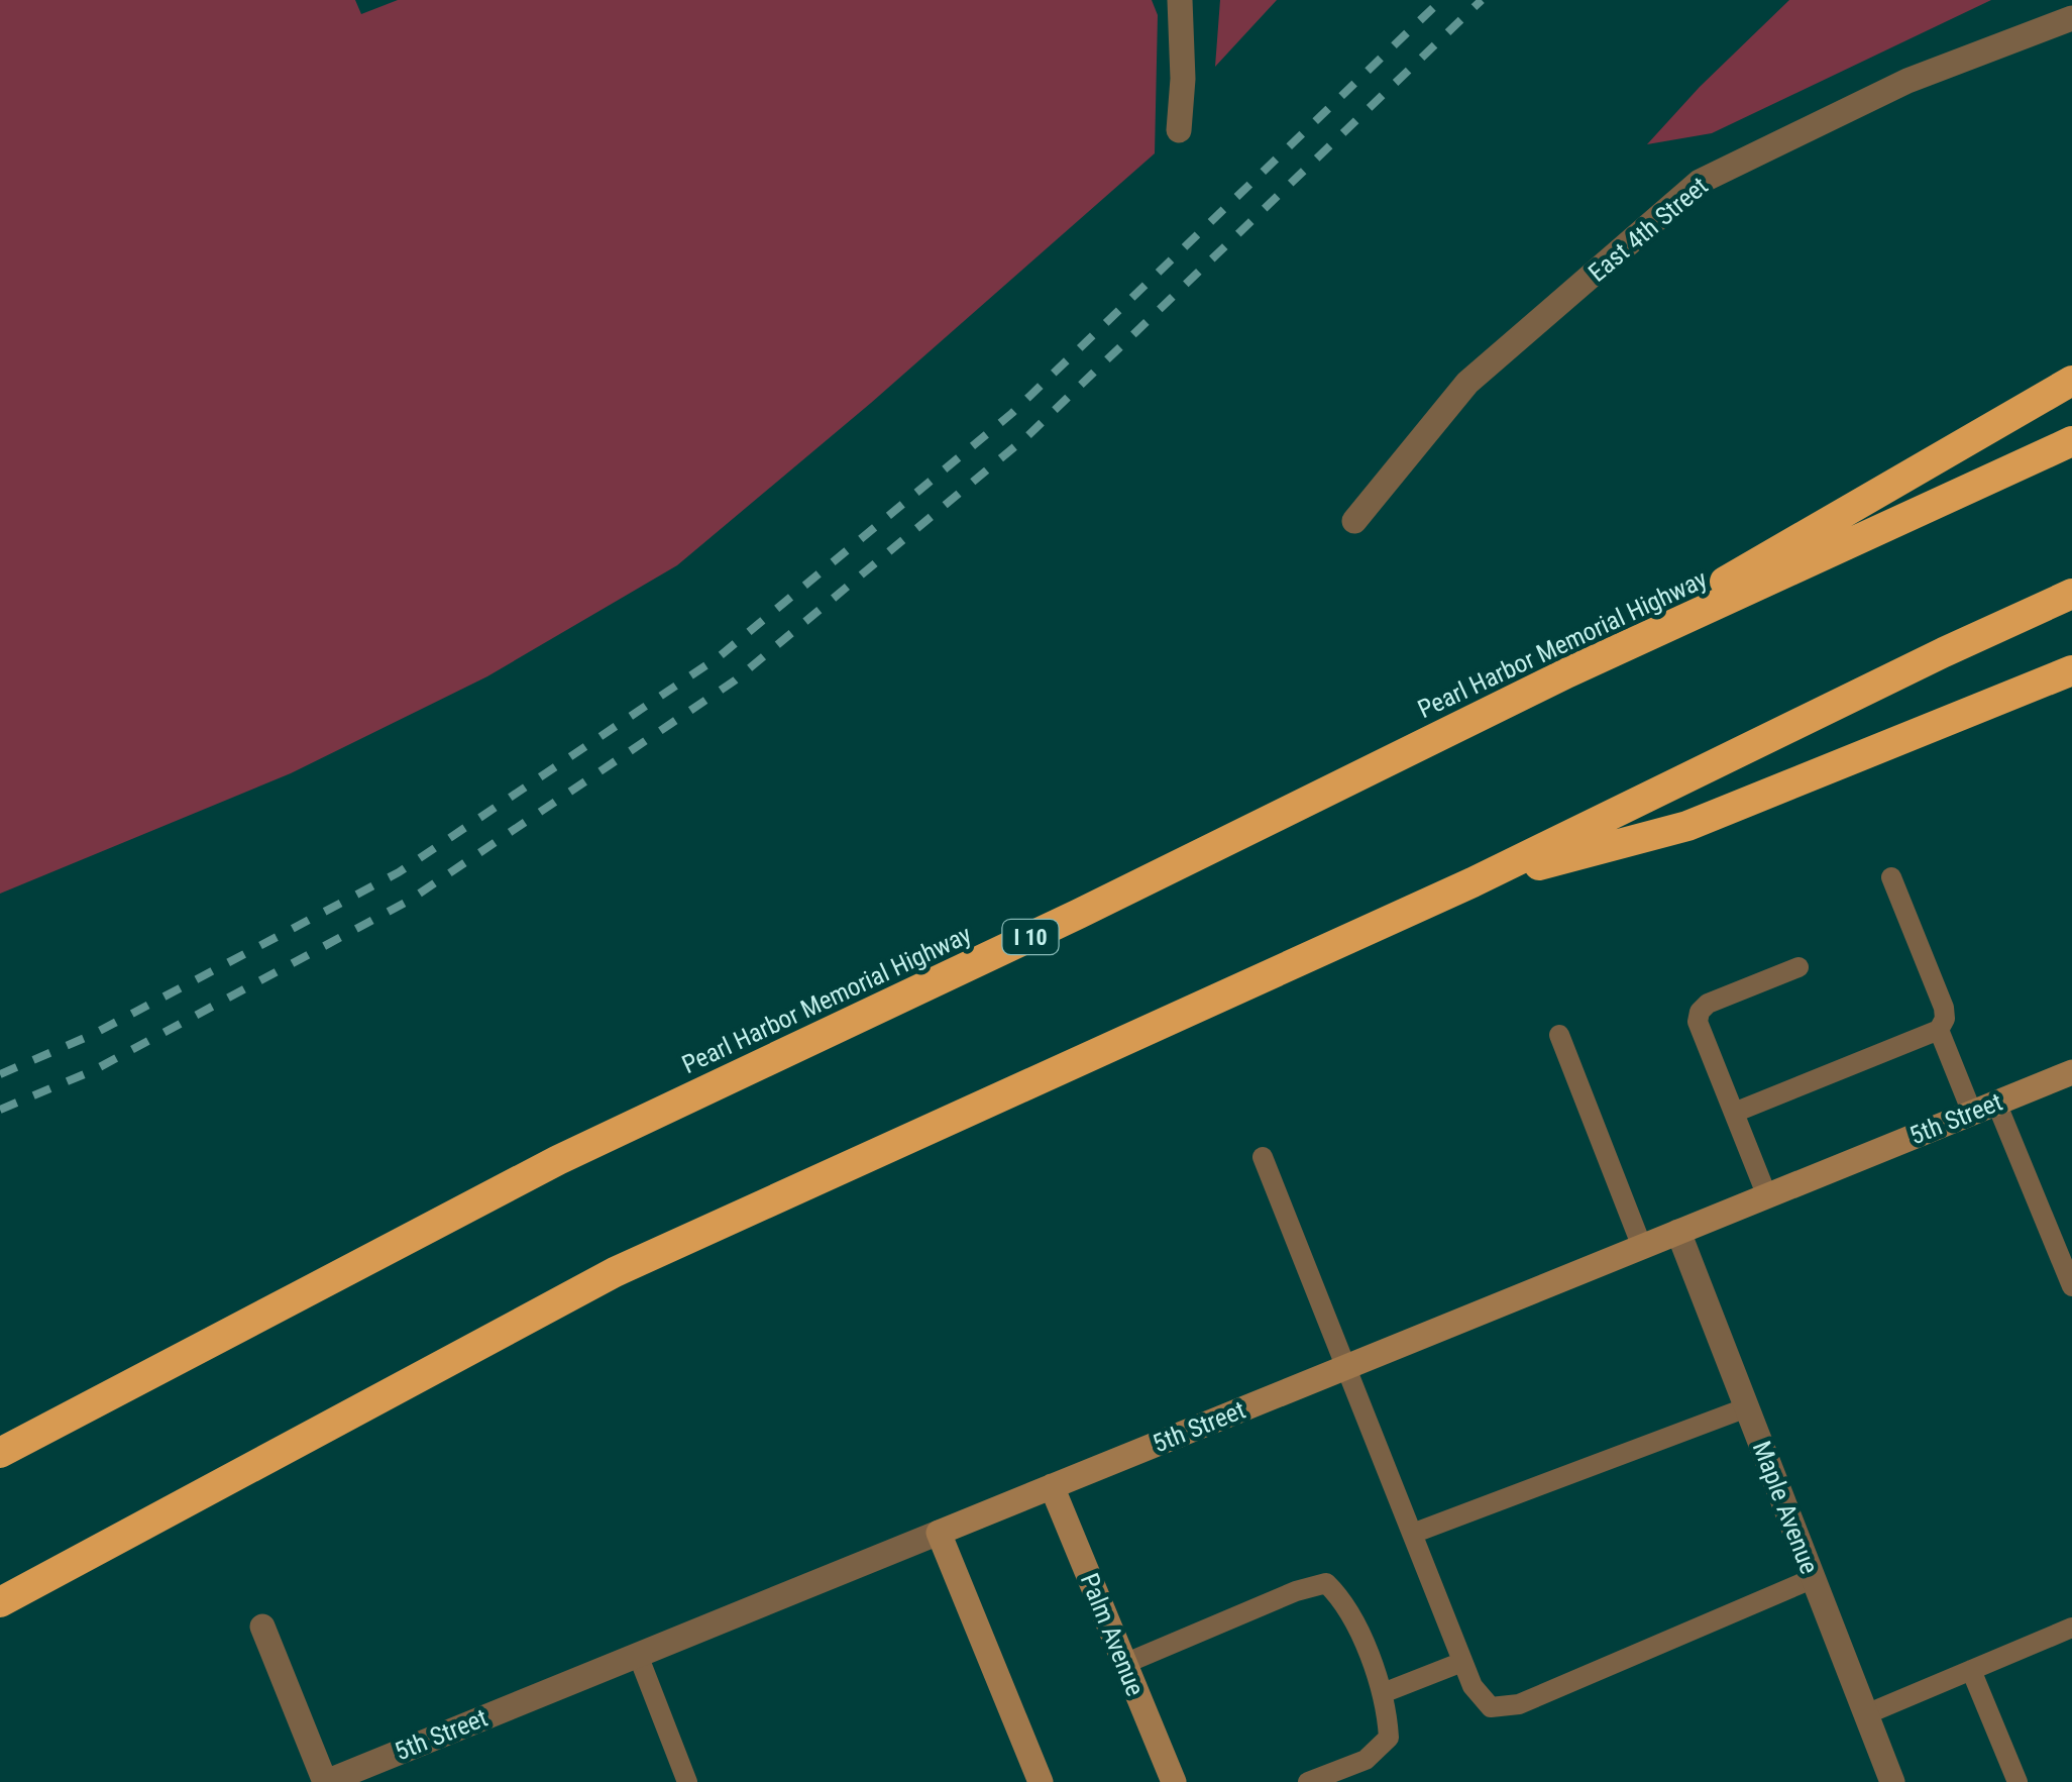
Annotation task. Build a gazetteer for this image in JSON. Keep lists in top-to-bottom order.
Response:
{
  "streets": {
    "highway": ["Pearl Harbor Memorial Highway", "I 10"],
    "street": [
      "East 4th Street",
      "5th Street",
      "Maple Avenue",
      "Palm Avenue"
    ]
  },
  "crossings": [
    ["5th Street", "Maple Avenue"],
    ["5th Street", "Palm Avenue"]
  ]
}
